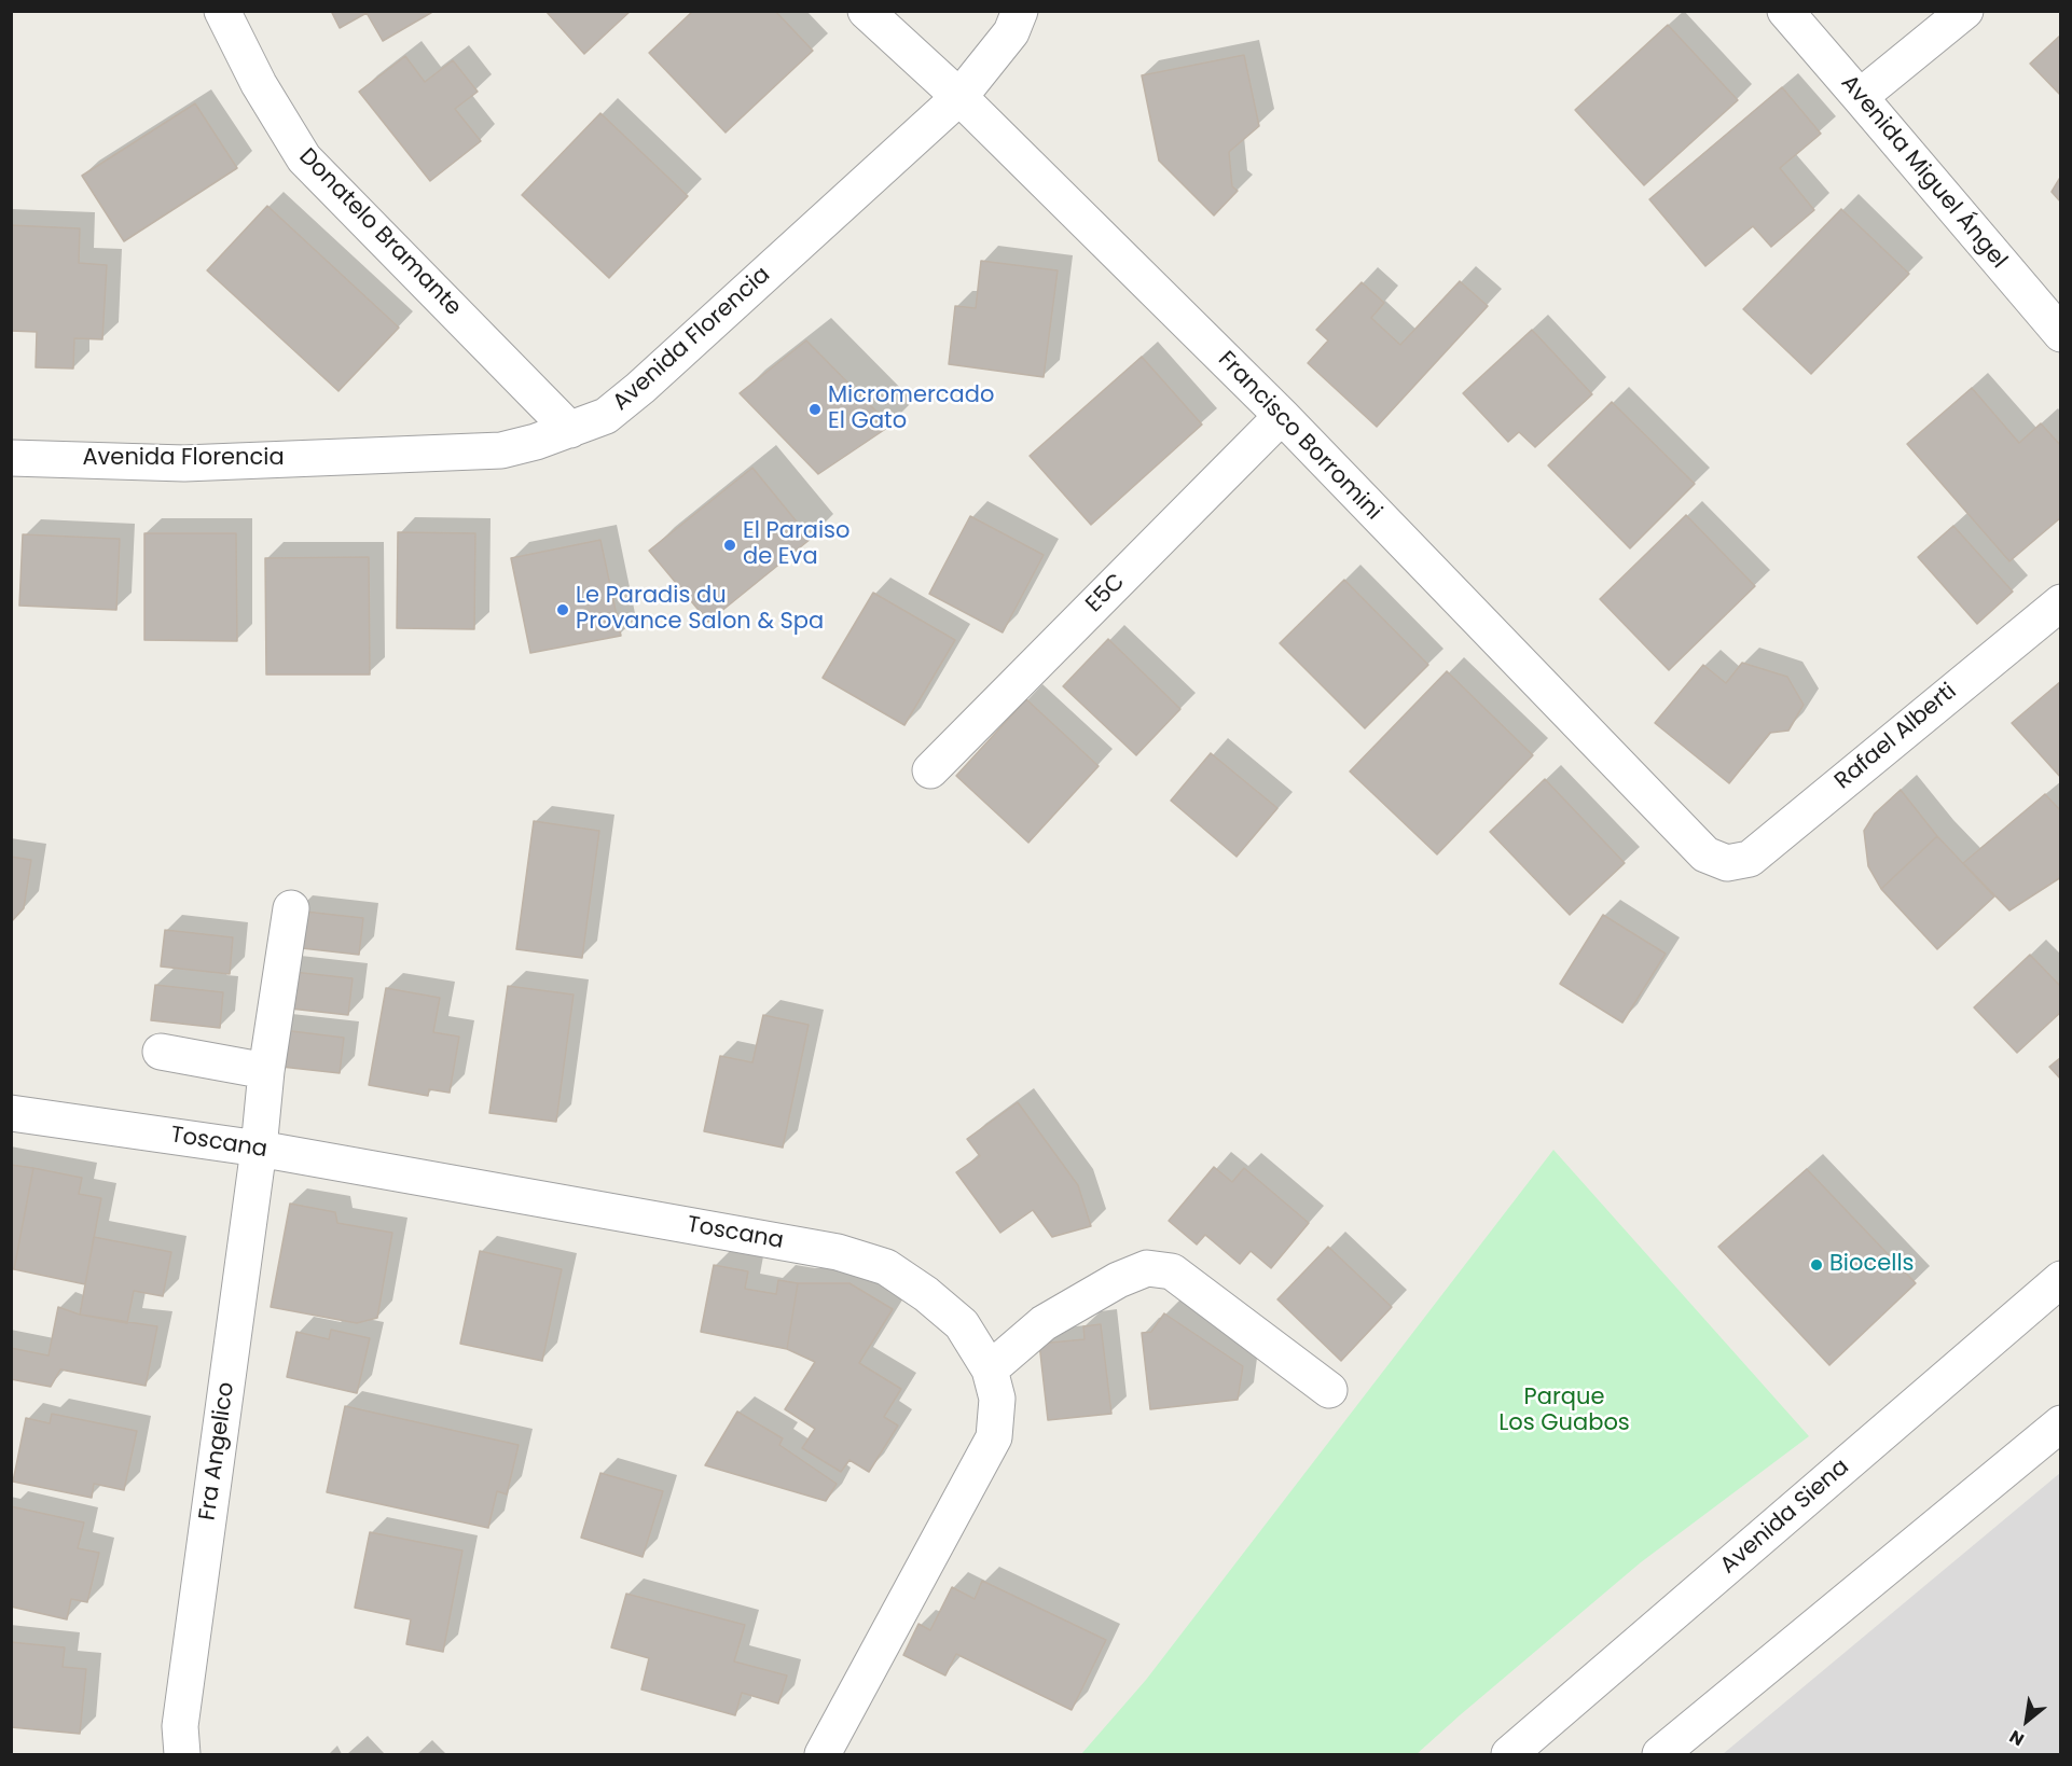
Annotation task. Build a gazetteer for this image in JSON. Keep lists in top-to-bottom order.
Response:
{
  "streets": {
    "street": [
      "Avenida Miguel Ángel",
      "Donatelo Bramante",
      "Avenida Florencia",
      "Francisco Borromini",
      "E5C",
      "Rafael Alberti",
      "Toscana",
      "Fra Angelico",
      "Avenida Siena"
    ]
  },
  "crossings": [
    ["Donatelo Bramante", "Avenida Florencia"],
    ["Avenida Florencia", "Francisco Borromini"],
    ["Francisco Borromini", "E5C"],
    ["Francisco Borromini", "Rafael Alberti"],
    ["Toscana", "Fra Angelico"]
  ],
  "parks": ["Parque Los Guabos"],
  "places": [
    "Micromercado El Gato",
    "El Paraiso de Eva",
    "Le Paradis du Provance Salon & Spa",
    "Biocells"
  ],
  "north": "bottom left"
}
